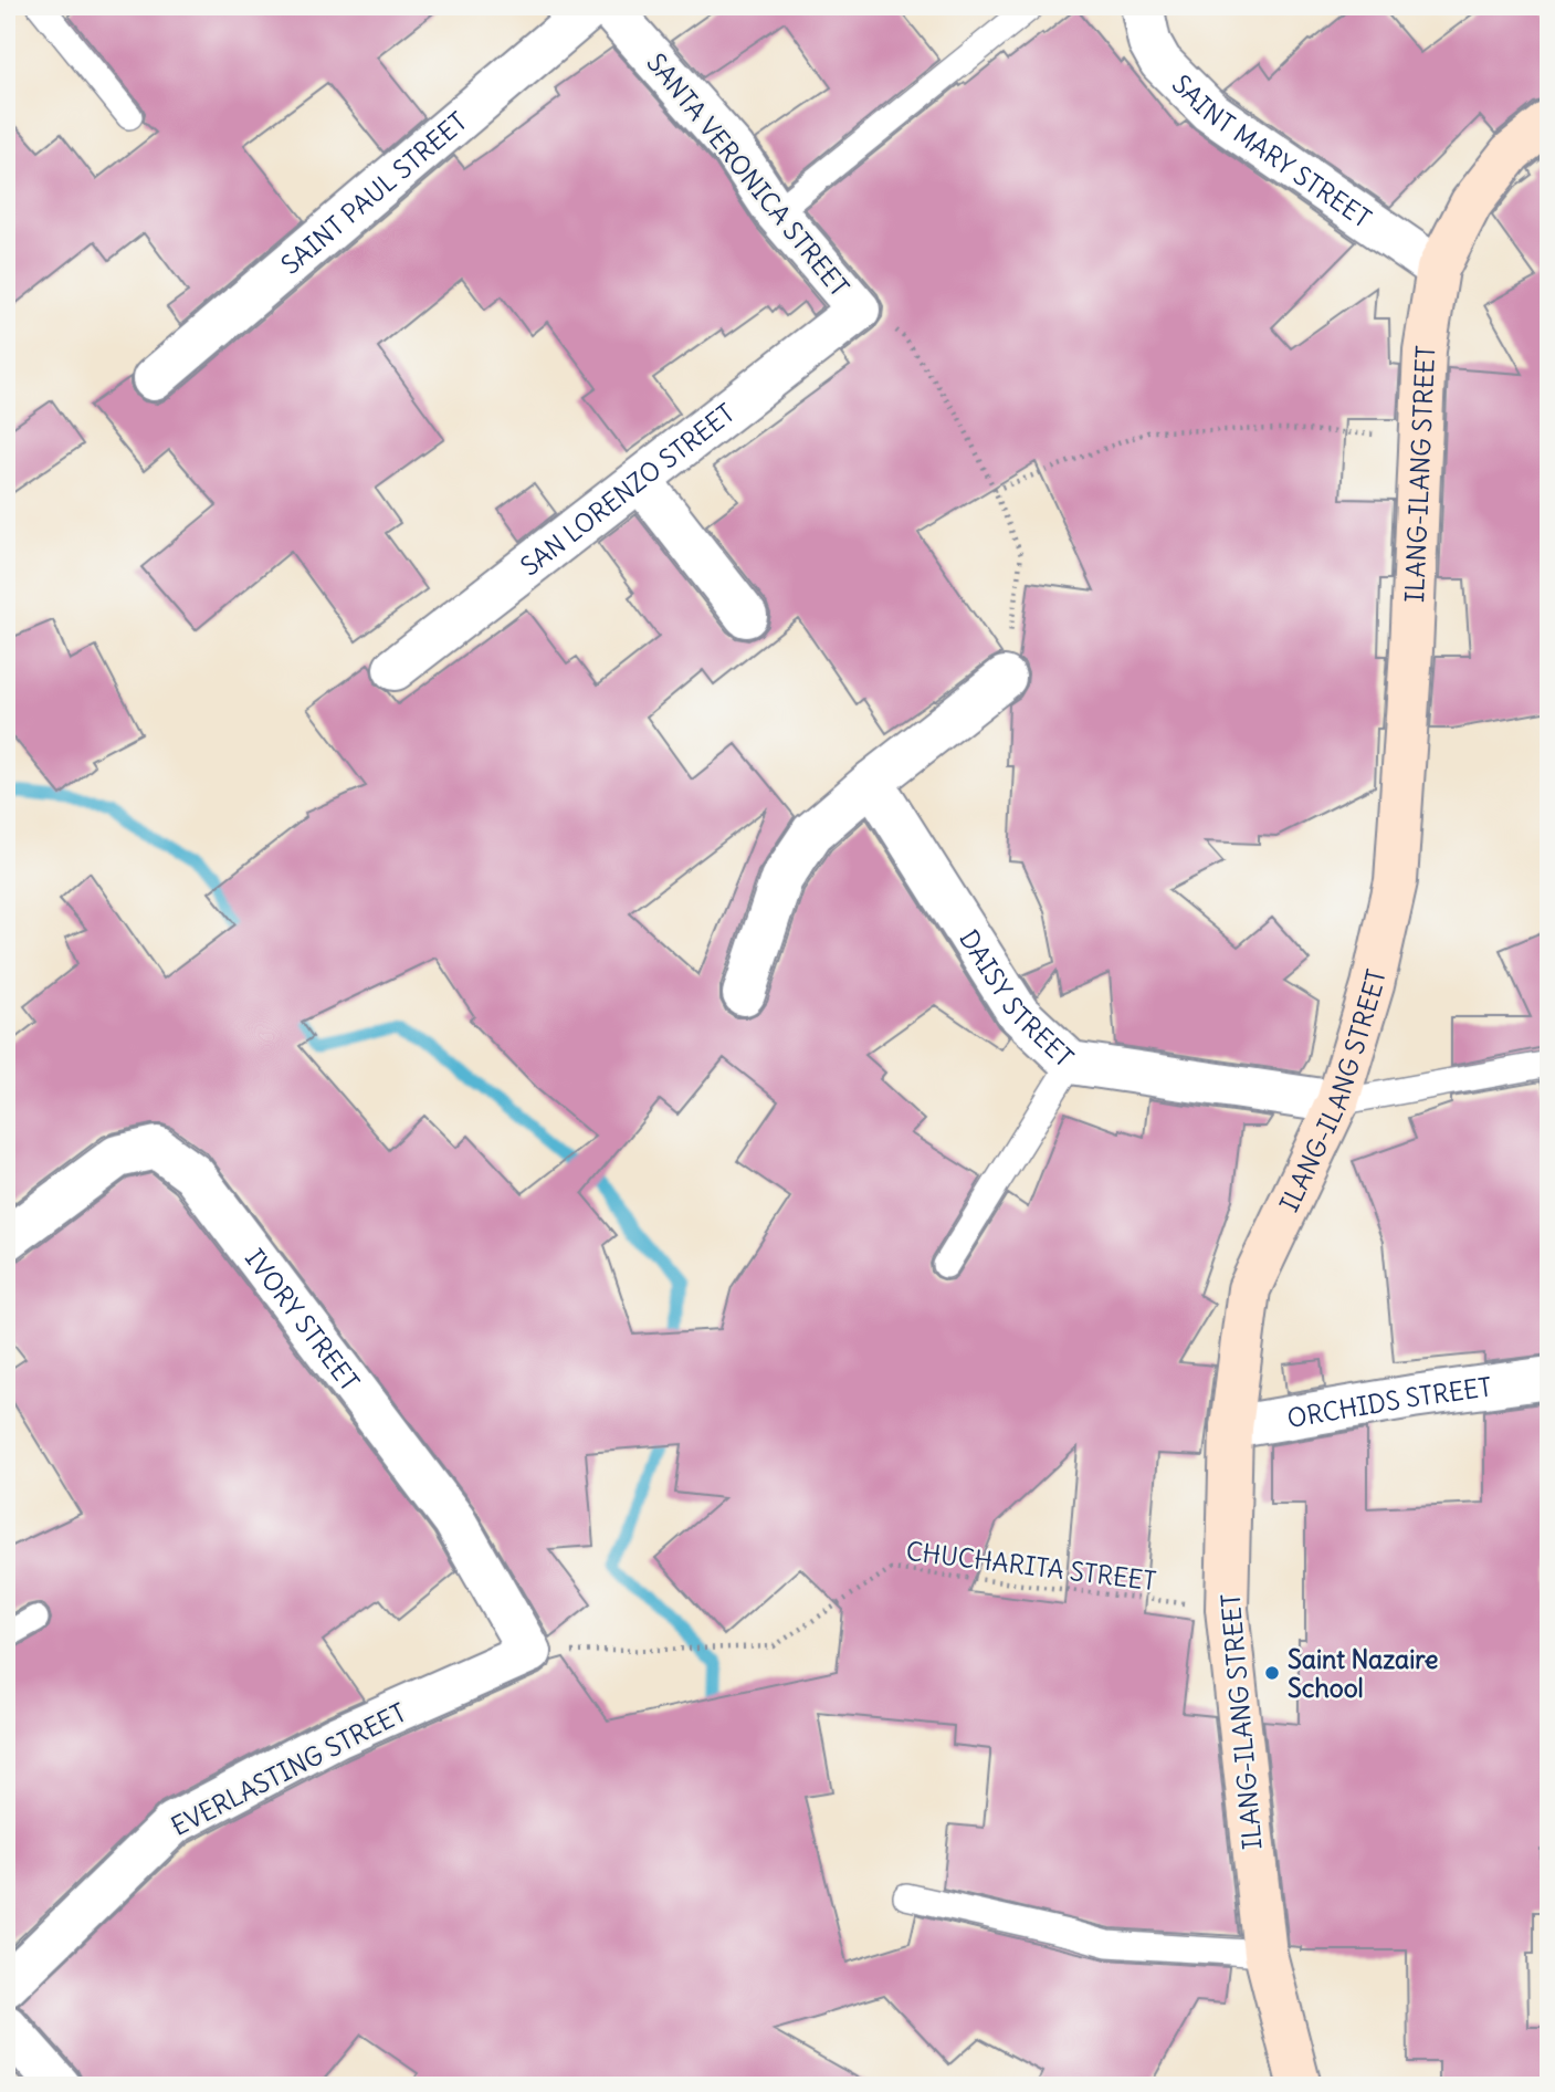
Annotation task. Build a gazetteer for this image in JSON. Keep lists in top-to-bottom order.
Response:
{
  "streets": {
    "street": [
      "SAINT MARY STREET",
      "SANTA VERONICA STREET",
      "SAINT PAUL STREET",
      "ILANG-ILANG STREET",
      "SAN LORENZO STREET",
      "DAISY STREET",
      "IVORY STREET",
      "ORCHIDS STREET",
      "EVERLASTING STREET"
    ],
    "path": ["CHUCHARITA STREET"]
  },
  "crossings": [
    ["SAINT MARY STREET", "ILANG-ILANG STREET"],
    ["SANTA VERONICA STREET", "SAN LORENZO STREET"],
    ["ILANG-ILANG STREET", "DAISY STREET"],
    ["ILANG-ILANG STREET", "ORCHIDS STREET"],
    ["ILANG-ILANG STREET", "CHUCHARITA STREET"],
    ["IVORY STREET", "CHUCHARITA STREET"],
    ["IVORY STREET", "EVERLASTING STREET"],
    ["CHUCHARITA STREET", "EVERLASTING STREET"]
  ],
  "places": ["Saint Nazaire School"]
}
